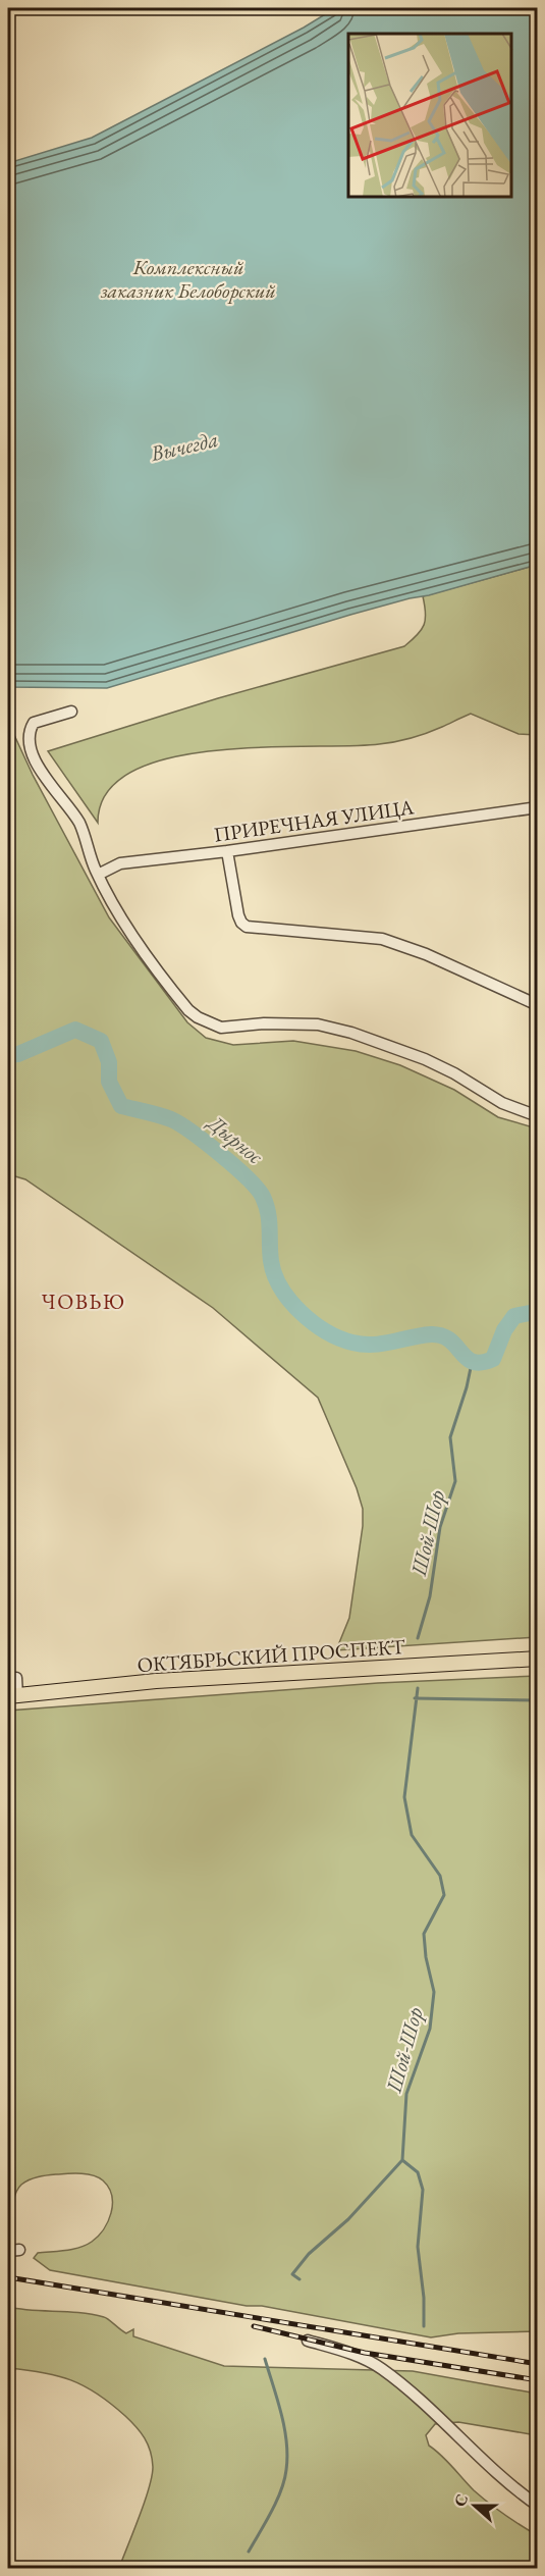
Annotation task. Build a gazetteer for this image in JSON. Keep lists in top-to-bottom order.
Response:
{
  "streets": {
    "main road": ["ОКТЯБРЬСКИЙ ПРОСПЕКТ"],
    "street": ["ПРИРЕЧНАЯ УЛИЦА"]
  },
  "districts": ["ЧОВЬЮ"],
  "water": ["Вычегда", "Дырнос", "Шой-Шор"],
  "parks": ["Комплексный заказник Белоборский"],
  "north": "left"
}
